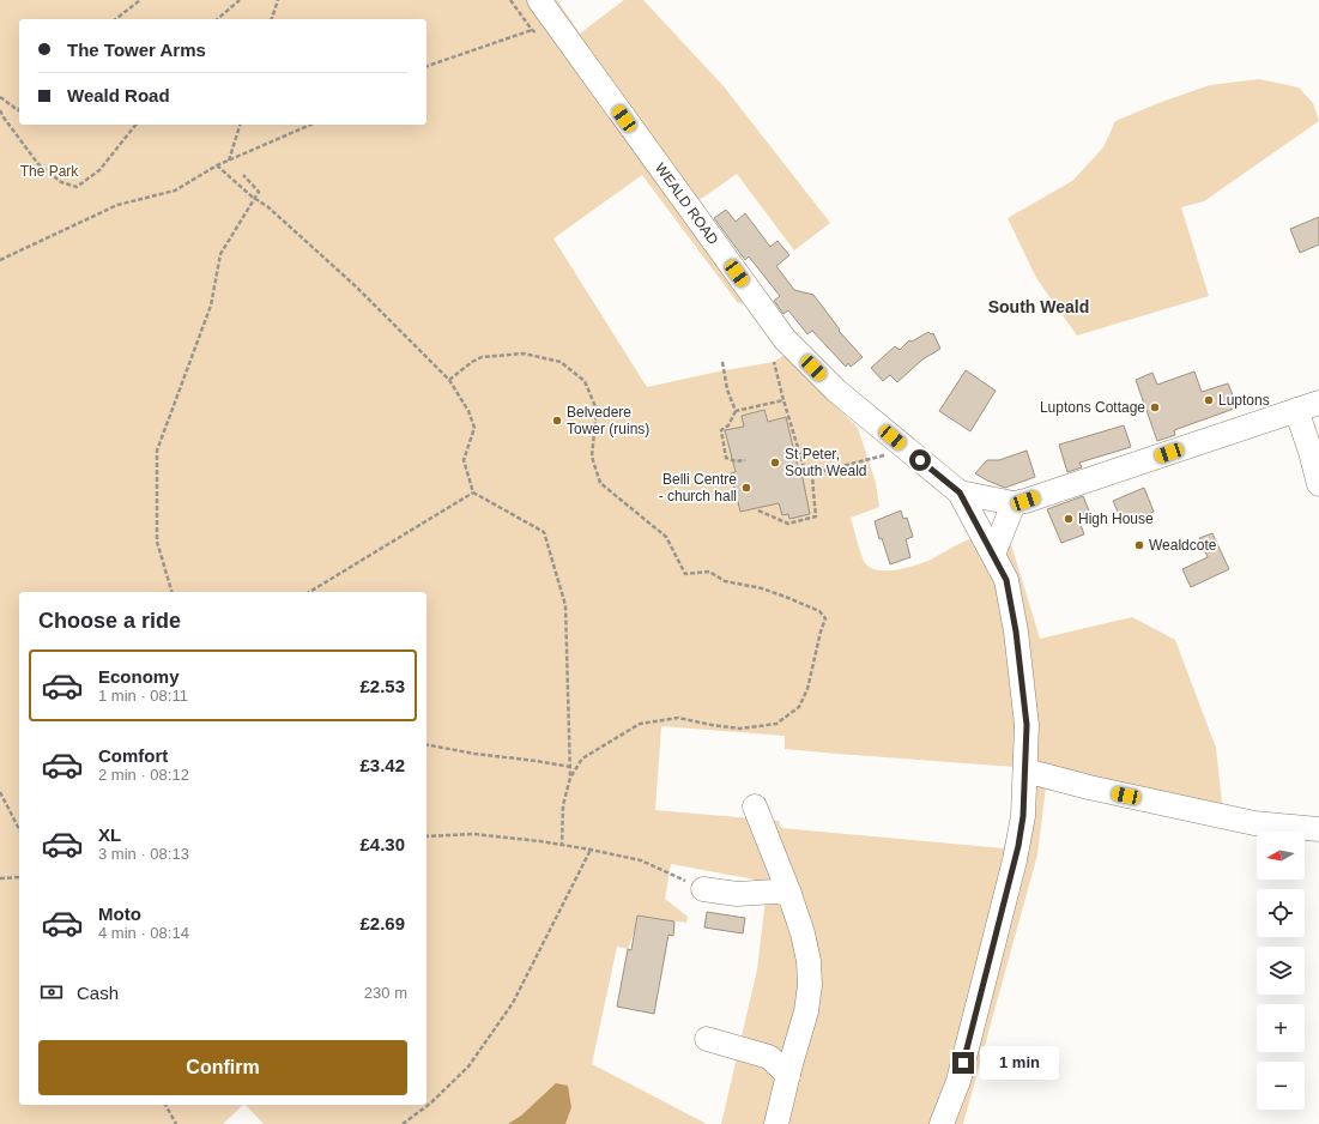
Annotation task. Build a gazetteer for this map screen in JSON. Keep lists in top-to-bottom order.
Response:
{
  "streets": {
    "street": ["WEALD ROAD"]
  },
  "districts": ["South Weald"],
  "parks": ["The Park"],
  "places": [
    "Luptons",
    "Luptons Cottage",
    "Belvedere Tower (ruins)",
    "St Peter, South Weald",
    "Belli Centre - church hall",
    "High House",
    "Wealdcote"
  ],
  "north": "left",
  "page": {
    "banner": ["The Tower Arms", "Weald Road"],
    "heading": "Choose a ride",
    "list": [
      {
        "name": "Economy",
        "note": "1 min · 08:11",
        "value": "£2.53"
      },
      {
        "name": "Comfort",
        "note": "2 min · 08:12",
        "value": "£3.42"
      },
      {
        "name": "XL",
        "note": "3 min · 08:13",
        "value": "£4.30"
      },
      {
        "name": "Moto",
        "note": "4 min · 08:14",
        "value": "£2.69"
      }
    ],
    "map_buttons": ["+", "−"],
    "pay": ["Cash", "230 m"],
    "buttons": "Confirm",
    "bubble": "1 min"
  }
}
